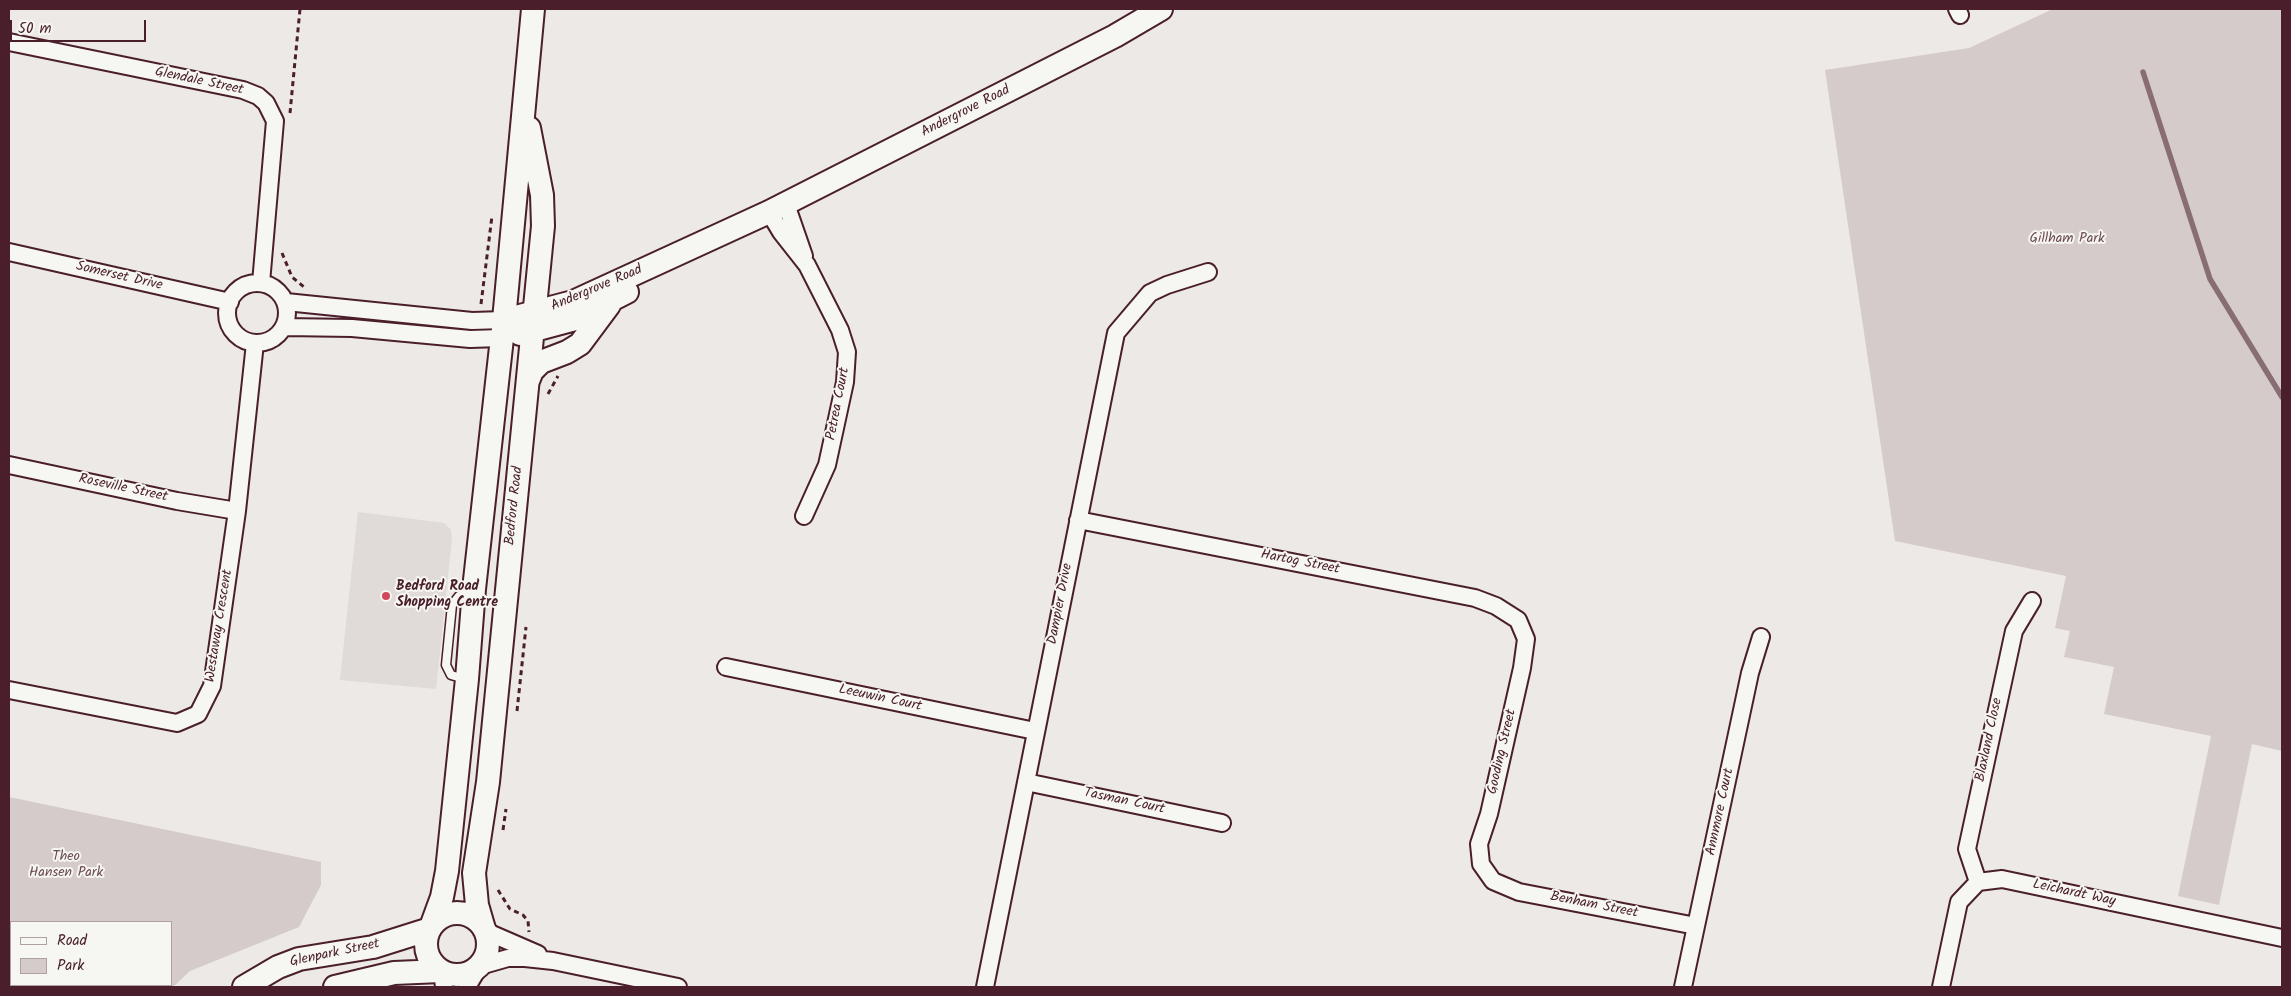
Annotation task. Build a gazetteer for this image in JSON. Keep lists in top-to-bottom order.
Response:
{
  "streets": {
    "street": [
      "Glendale Street",
      "Andergrove Road",
      "Somerset Drive",
      "Petrea Court",
      "Roseville Street",
      "Bedford Road",
      "Hartog Street",
      "Dampier Drive",
      "Westaway Crescent",
      "Leeuwin Court",
      "Blaxland Close",
      "Gooding Street",
      "Tasman Court",
      "Annmore Court",
      "Leichardt Way",
      "Benham Street",
      "Glenpark Street"
    ]
  },
  "crossings": [
    ["Glendale Street", "Somerset Drive"],
    ["Glendale Street", "Westaway Crescent"],
    ["Andergrove Road", "Petrea Court"],
    ["Andergrove Road", "Bedford Road"],
    ["Somerset Drive", "Westaway Crescent"],
    ["Roseville Street", "Westaway Crescent"],
    ["Bedford Road", "Glenpark Street"],
    ["Hartog Street", "Dampier Drive"],
    ["Hartog Street", "Gooding Street"],
    ["Dampier Drive", "Leeuwin Court"],
    ["Dampier Drive", "Tasman Court"],
    ["Blaxland Close", "Leichardt Way"],
    ["Gooding Street", "Benham Street"],
    ["Annmore Court", "Benham Street"]
  ],
  "parks": ["Gillham Park", "Theo Hansen Park"],
  "places": ["Bedford Road Shopping Centre"],
  "legend": ["Road", "Park"],
  "scale_bar": "50 m"
}
